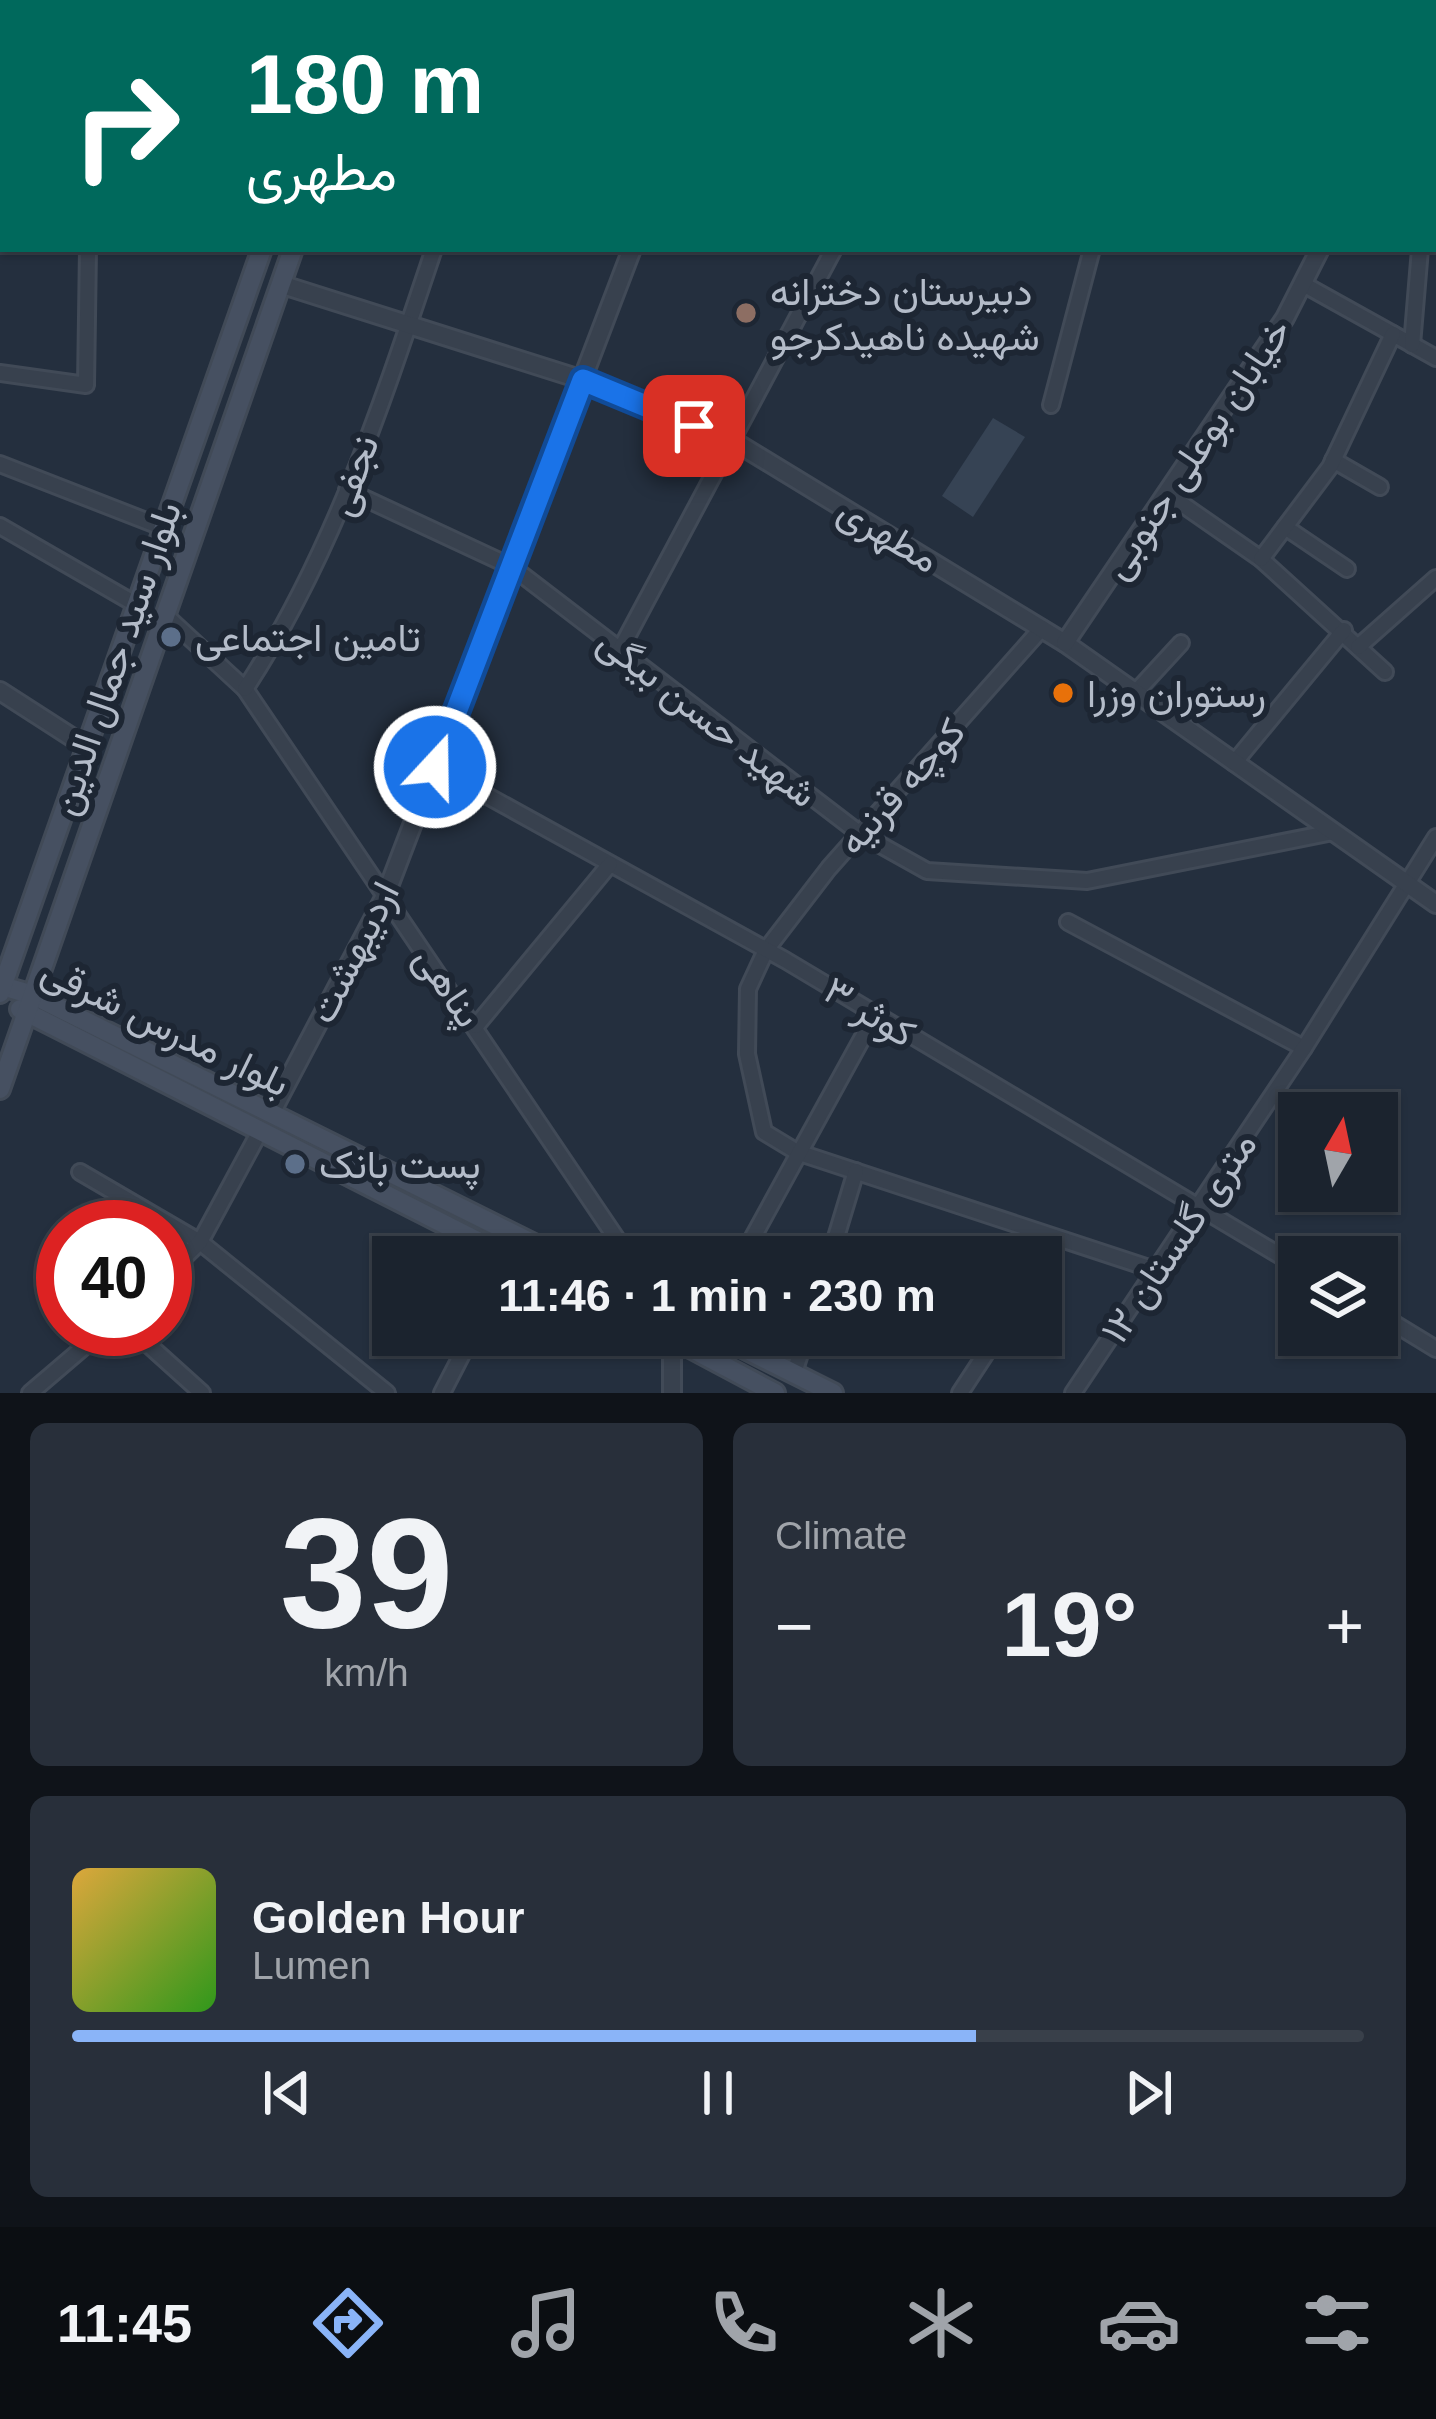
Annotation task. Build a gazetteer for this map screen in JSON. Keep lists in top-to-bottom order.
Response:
{
  "streets": {
    "main road": ["بلوار سید جمال الدین", "بلوار مدرس شرقی"],
    "street": [
      "خیابان بوعلی جنوبی",
      "نجفی",
      "مطهری",
      "شهید حسن بیگی",
      "کوچه قرنیه",
      "اردیبهشت",
      "پناهی",
      "کوثر ۳",
      "۱۲ متری گلستان"
    ]
  },
  "crossings": [
    ["خیابان بوعلی جنوبی", "مطهری"],
    ["نجفی", "مطهری"],
    ["نجفی", "شهید حسن بیگی"],
    ["نجفی", "پناهی"],
    ["مطهری", "بلوار سید جمال الدین"],
    ["مطهری", "شهید حسن بیگی"],
    ["مطهری", "کوچه قرنیه"],
    ["مطهری", "اردیبهشت"],
    ["مطهری", "۱۲ متری گلستان"],
    ["بلوار سید جمال الدین", "پناهی"],
    ["بلوار سید جمال الدین", "بلوار مدرس شرقی"],
    ["شهید حسن بیگی", "کوچه قرنیه"],
    ["شهید حسن بیگی", "اردیبهشت"],
    ["کوچه قرنیه", "کوثر ۳"],
    ["اردیبهشت", "پناهی"],
    ["اردیبهشت", "کوثر ۳"],
    ["اردیبهشت", "بلوار مدرس شرقی"],
    ["کوثر ۳", "۱۲ متری گلستان"]
  ],
  "places": [
    "دبیرستان دخترانه شهیده ناهیدکرجو",
    "تامین اجتماعی",
    "رستوران وزرا",
    "پست بانک"
  ],
  "north": "top",
  "page": {
    "turn": ["180 m", "مطهری"],
    "limit": "40",
    "trip": "11:46 · 1 min · 230 m",
    "tile": [
      ["39", "km/h"],
      "Climate"
    ],
    "heat": ["−", "19°", "+"],
    "song": ["Golden Hour", "Lumen"],
    "tabs": "11:45"
  }
}
